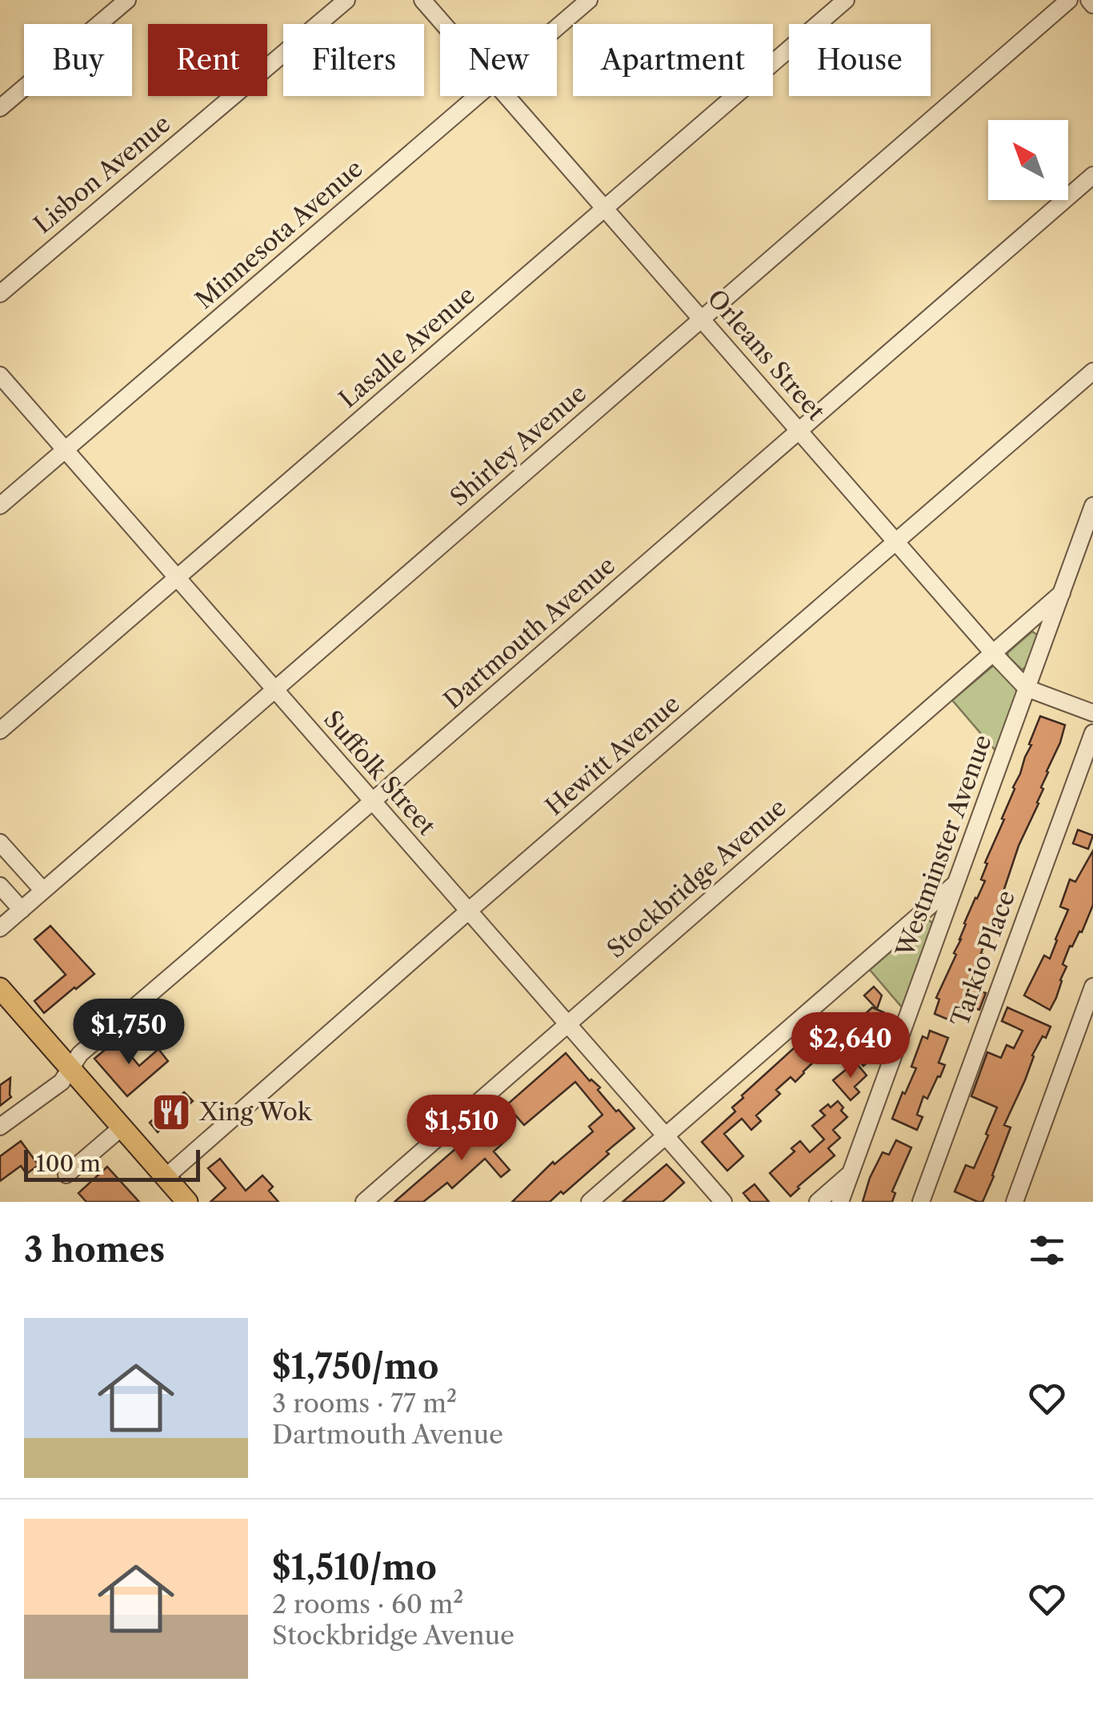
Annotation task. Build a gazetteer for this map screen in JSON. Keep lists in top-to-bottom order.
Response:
{
  "streets": {
    "street": [
      "Lisbon Avenue",
      "Minnesota Avenue",
      "Lasalle Avenue",
      "Orleans Street",
      "Shirley Avenue",
      "Dartmouth Avenue",
      "Hewitt Avenue",
      "Suffolk Street",
      "Westminster Avenue",
      "Stockbridge Avenue",
      "Tarkio Place"
    ]
  },
  "crossings": [
    ["Minnesota Avenue", "Suffolk Street"],
    ["Lasalle Avenue", "Orleans Street"],
    ["Lasalle Avenue", "Suffolk Street"],
    ["Orleans Street", "Shirley Avenue"],
    ["Orleans Street", "Dartmouth Avenue"],
    ["Orleans Street", "Hewitt Avenue"],
    ["Orleans Street", "Westminster Avenue"],
    ["Orleans Street", "Stockbridge Avenue"],
    ["Shirley Avenue", "Suffolk Street"],
    ["Dartmouth Avenue", "Suffolk Street"],
    ["Hewitt Avenue", "Suffolk Street"],
    ["Suffolk Street", "Stockbridge Avenue"],
    ["Westminster Avenue", "Stockbridge Avenue"]
  ],
  "places": {
    "restaurant": ["Xing Wok"]
  },
  "scale_bar": "100 m",
  "north": "top left",
  "page": {
    "chip": [
      "Buy",
      "Rent",
      "Filters",
      "New",
      "Apartment",
      "House"
    ],
    "price": ["$1,750", "$2,640", "$1,510"],
    "scale": "100 m",
    "heading": "3 homes",
    "list": [
      {
        "name": "$1,750/mo",
        "note": "3 rooms · 77 m² · Dartmouth Avenue"
      },
      {
        "name": "$1,510/mo",
        "note": "2 rooms · 60 m² · Stockbridge Avenue"
      }
    ]
  }
}
